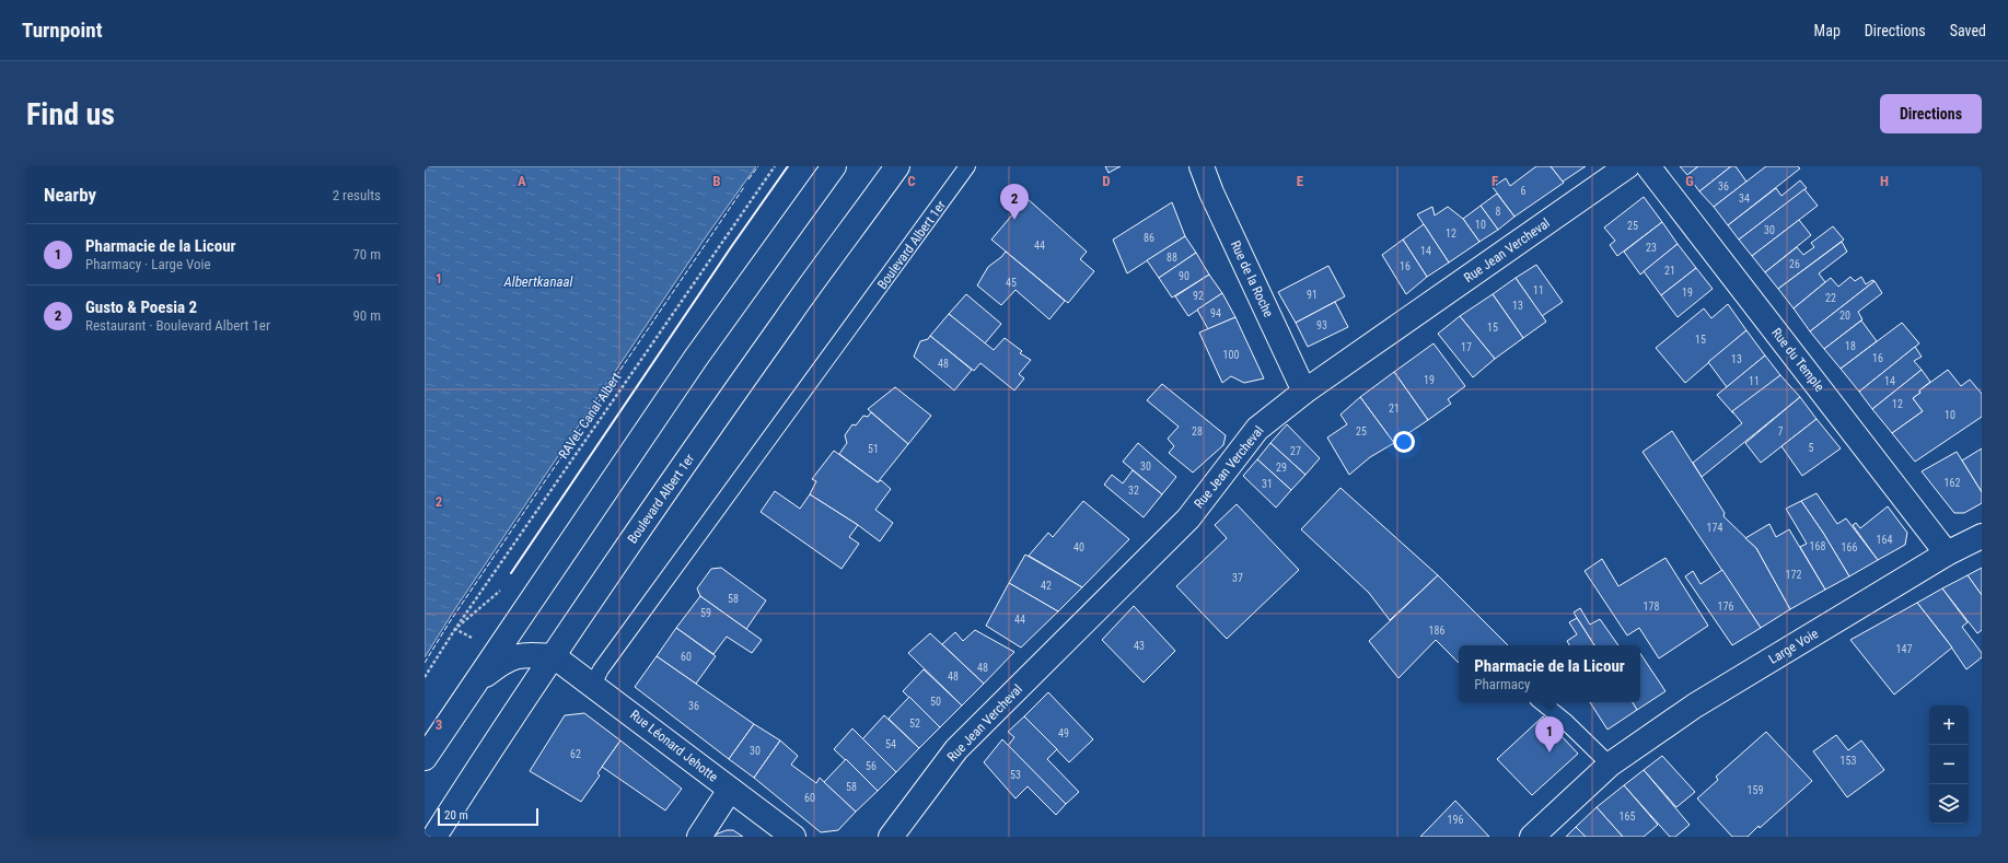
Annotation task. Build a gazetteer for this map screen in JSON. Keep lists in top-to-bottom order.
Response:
{
  "streets": {
    "street": [
      "Boulevard Albert 1er",
      "Rue Jean Vercheval",
      "Rue de la Roche",
      "Rue du Temple",
      "Large Voie",
      "Rue Léonard Jehotte"
    ],
    "path": ["RAVeL Canal Albert"]
  },
  "crossings": [
    ["Boulevard Albert 1er", "Rue Léonard Jehotte"],
    ["Rue Jean Vercheval", "Rue de la Roche"],
    ["Rue du Temple", "Large Voie"]
  ],
  "water": ["Albertkanaal"],
  "house_numbers": [
    "36",
    "6",
    "34",
    "8",
    "10",
    "25",
    "30",
    "12",
    "86",
    "44",
    "23",
    "14",
    "88",
    "26",
    "16",
    "21",
    "90",
    "45",
    "11",
    "19",
    "91",
    "92",
    "22",
    "13",
    "94",
    "20",
    "93",
    "15",
    "15",
    "18",
    "17",
    "100",
    "16",
    "13",
    "48",
    "19",
    "11",
    "14",
    "12",
    "21",
    "10",
    "28",
    "25",
    "7",
    "5",
    "51",
    "27",
    "30",
    "29",
    "162",
    "31",
    "32",
    "174",
    "164",
    "168",
    "40",
    "166",
    "172",
    "37",
    "42",
    "58",
    "178",
    "176",
    "59",
    "44",
    "186",
    "43",
    "147",
    "60",
    "48",
    "48",
    "50",
    "36",
    "52",
    "49",
    "54",
    "30",
    "62",
    "153",
    "56",
    "53",
    "58",
    "159",
    "60",
    "165",
    "196"
  ],
  "scale_bar": "20 m",
  "page": {
    "header": "Turnpoint",
    "nav": ["Map", "Directions", "Saved"],
    "buttons": "Directions",
    "title": "Find us",
    "heading": ["Nearby", "2 results"],
    "pins": ["2", "1"],
    "list": [
      {
        "mark": "1",
        "name": "Pharmacie de la Licour",
        "note": "Pharmacy · Large Voie",
        "value": "70 m"
      },
      {
        "mark": "2",
        "name": "Gusto & Poesia 2",
        "note": "Restaurant · Boulevard Albert 1er",
        "value": "90 m"
      }
    ],
    "popup": ["Pharmacie de la Licour", "Pharmacy"],
    "map_buttons": ["+", "−"],
    "scale": "20 m"
  },
  "grid": {
    "columns": [
      "A",
      "B",
      "C",
      "D",
      "E",
      "F",
      "G",
      "H"
    ],
    "rows": ["1", "2", "3"]
  }
}
